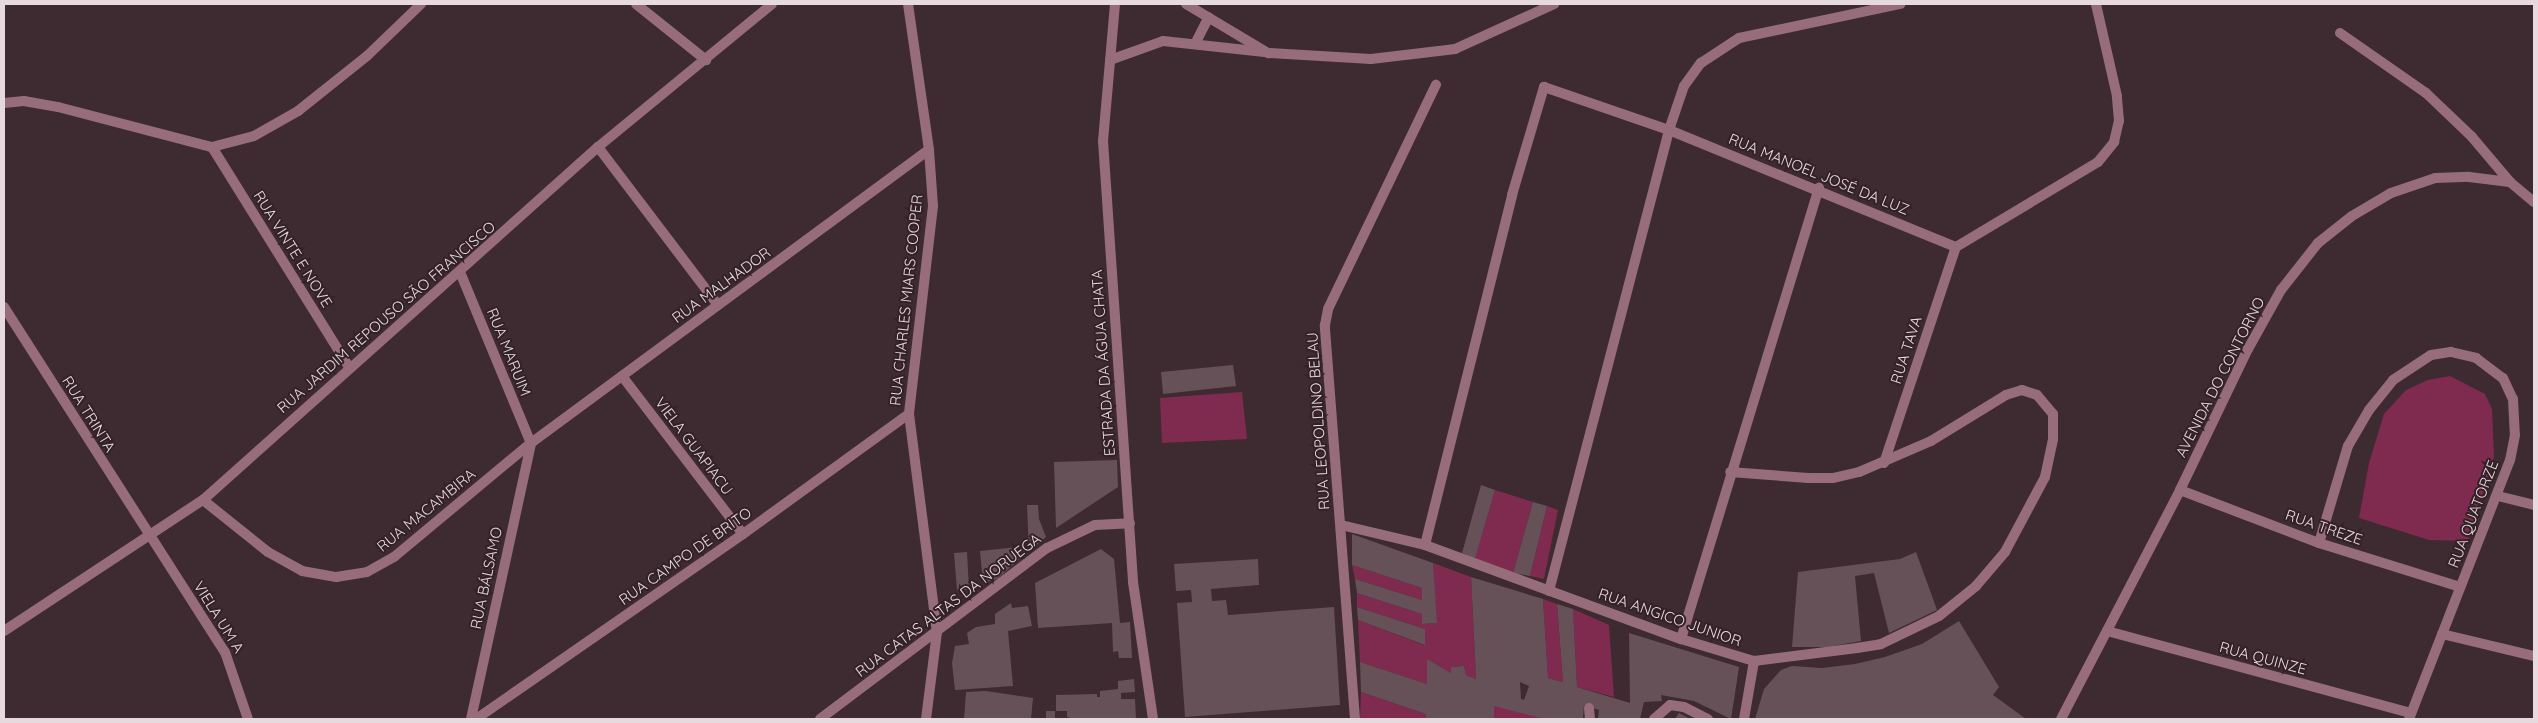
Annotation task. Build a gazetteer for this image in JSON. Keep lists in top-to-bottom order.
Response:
{
  "streets": {
    "street": [
      "RUA MANOEL JOSÉ DA LUZ",
      "RUA VINTE E NOVE",
      "RUA MALHADOR",
      "RUA CHARLES MIARS COOPER",
      "RUA JARDIM REPOUSO SÃO FRANCISCO",
      "RUA TAVA",
      "RUA MARUIM",
      "ESTRADA DA ÁGUA CHATA",
      "AVENIDA DO CONTORNO",
      "RUA TRINTA",
      "RUA LEOPOLDINO BELAU",
      "VIELA GUAPIACU",
      "RUA MACAMBIRA",
      "RUA QUATORZE",
      "RUA TREZE",
      "RUA CAMPO DE BRITO",
      "RUA BÁLSAMO",
      "RUA CATAS ALTAS DA NORUEGA",
      "VIELA UM A",
      "RUA ANGICO JUNIOR",
      "RUA QUINZE"
    ]
  },
  "crossings": [
    ["RUA MANOEL JOSÉ DA LUZ", "RUA TAVA"],
    ["RUA MANOEL JOSÉ DA LUZ", "RUA ANGICO JUNIOR"],
    ["RUA VINTE E NOVE", "RUA JARDIM REPOUSO SÃO FRANCISCO"],
    ["RUA MALHADOR", "RUA CHARLES MIARS COOPER"],
    ["RUA MALHADOR", "RUA MARUIM"],
    ["RUA MALHADOR", "VIELA GUAPIACU"],
    ["RUA MALHADOR", "RUA MACAMBIRA"],
    ["RUA MALHADOR", "RUA BÁLSAMO"],
    ["RUA CHARLES MIARS COOPER", "RUA CAMPO DE BRITO"],
    ["RUA CHARLES MIARS COOPER", "RUA CATAS ALTAS DA NORUEGA"],
    ["RUA JARDIM REPOUSO SÃO FRANCISCO", "RUA MARUIM"],
    ["RUA JARDIM REPOUSO SÃO FRANCISCO", "RUA TRINTA"],
    ["RUA JARDIM REPOUSO SÃO FRANCISCO", "RUA MACAMBIRA"],
    ["RUA JARDIM REPOUSO SÃO FRANCISCO", "VIELA UM A"],
    ["RUA TAVA", "RUA ANGICO JUNIOR"],
    ["RUA MARUIM", "RUA MACAMBIRA"],
    ["RUA MARUIM", "RUA BÁLSAMO"],
    ["ESTRADA DA ÁGUA CHATA", "RUA CATAS ALTAS DA NORUEGA"],
    ["AVENIDA DO CONTORNO", "RUA TREZE"],
    ["AVENIDA DO CONTORNO", "RUA QUINZE"],
    ["RUA TRINTA", "VIELA UM A"],
    ["RUA LEOPOLDINO BELAU", "RUA ANGICO JUNIOR"],
    ["VIELA GUAPIACU", "RUA CAMPO DE BRITO"],
    ["RUA MACAMBIRA", "RUA BÁLSAMO"],
    ["RUA QUATORZE", "RUA TREZE"],
    ["RUA QUATORZE", "RUA QUINZE"]
  ]
}
